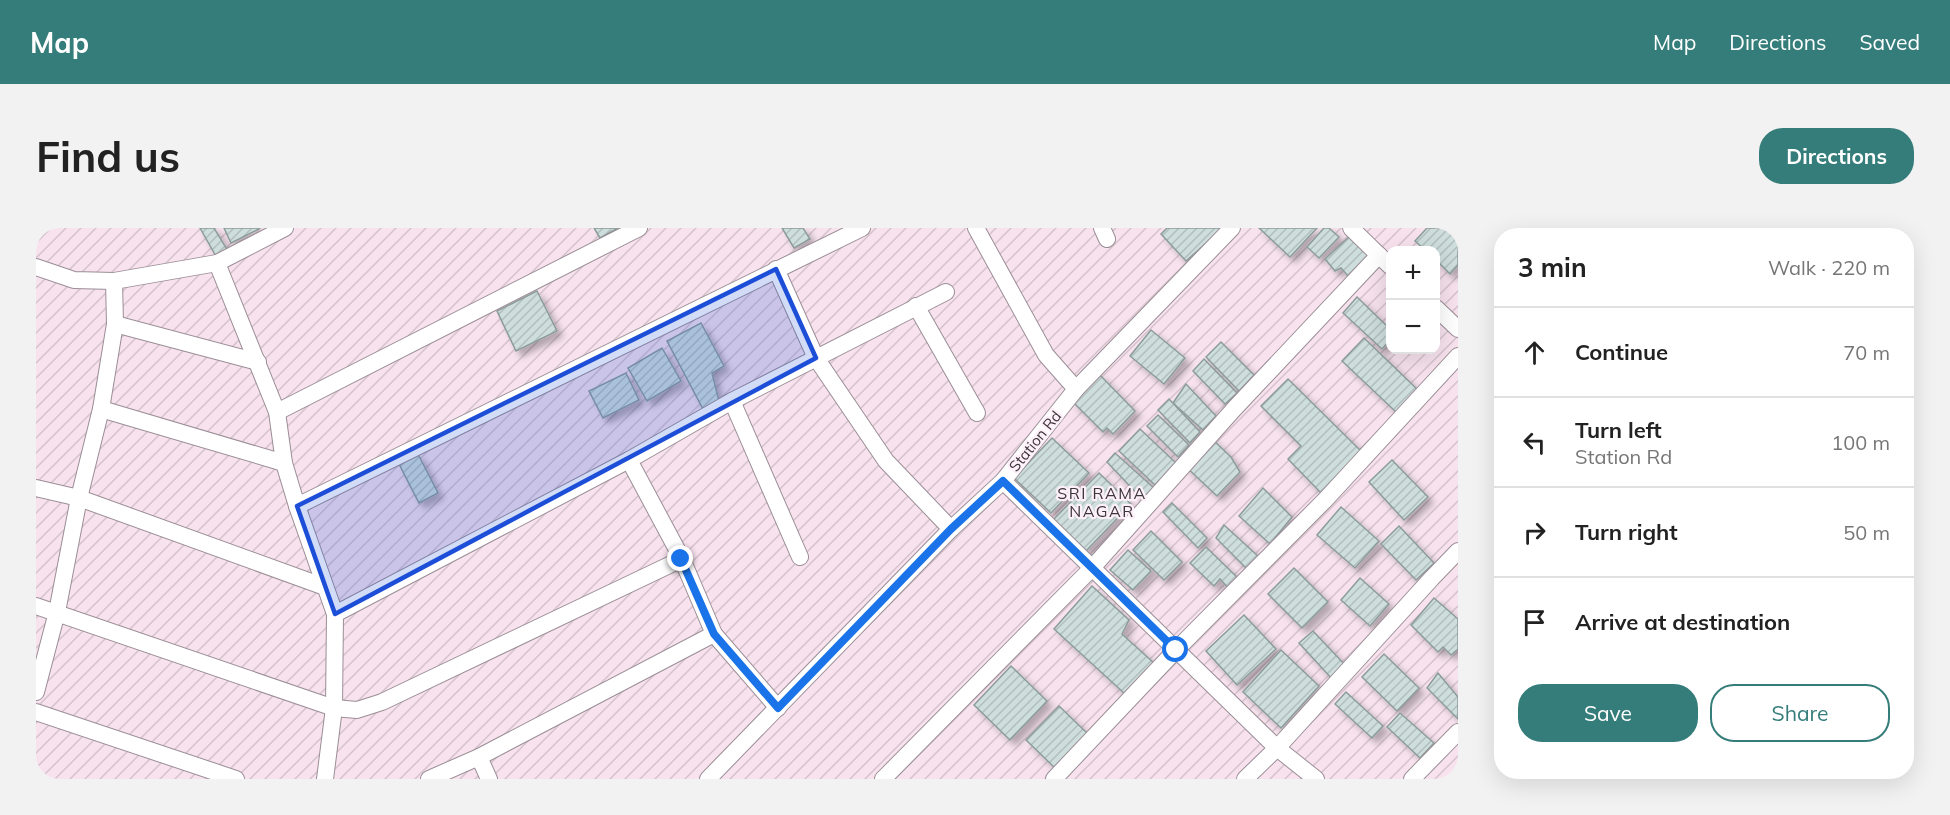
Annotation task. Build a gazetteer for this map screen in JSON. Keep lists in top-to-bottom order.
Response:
{
  "streets": {
    "street": ["Station Rd"]
  },
  "districts": ["SRI RAMA NAGAR"],
  "page": {
    "header": "Map",
    "nav": ["Map", "Directions", "Saved"],
    "buttons": [
      "Directions",
      ["Save", "Share"]
    ],
    "title": "Find us",
    "heading": ["3 min", "Walk · 220 m"],
    "map_buttons": ["+", "−"],
    "list": [
      ["Continue", "70 m"],
      ["Turn left", "Station Rd", "100 m"],
      ["Turn right", "50 m"],
      "Arrive at destination"
    ]
  }
}
